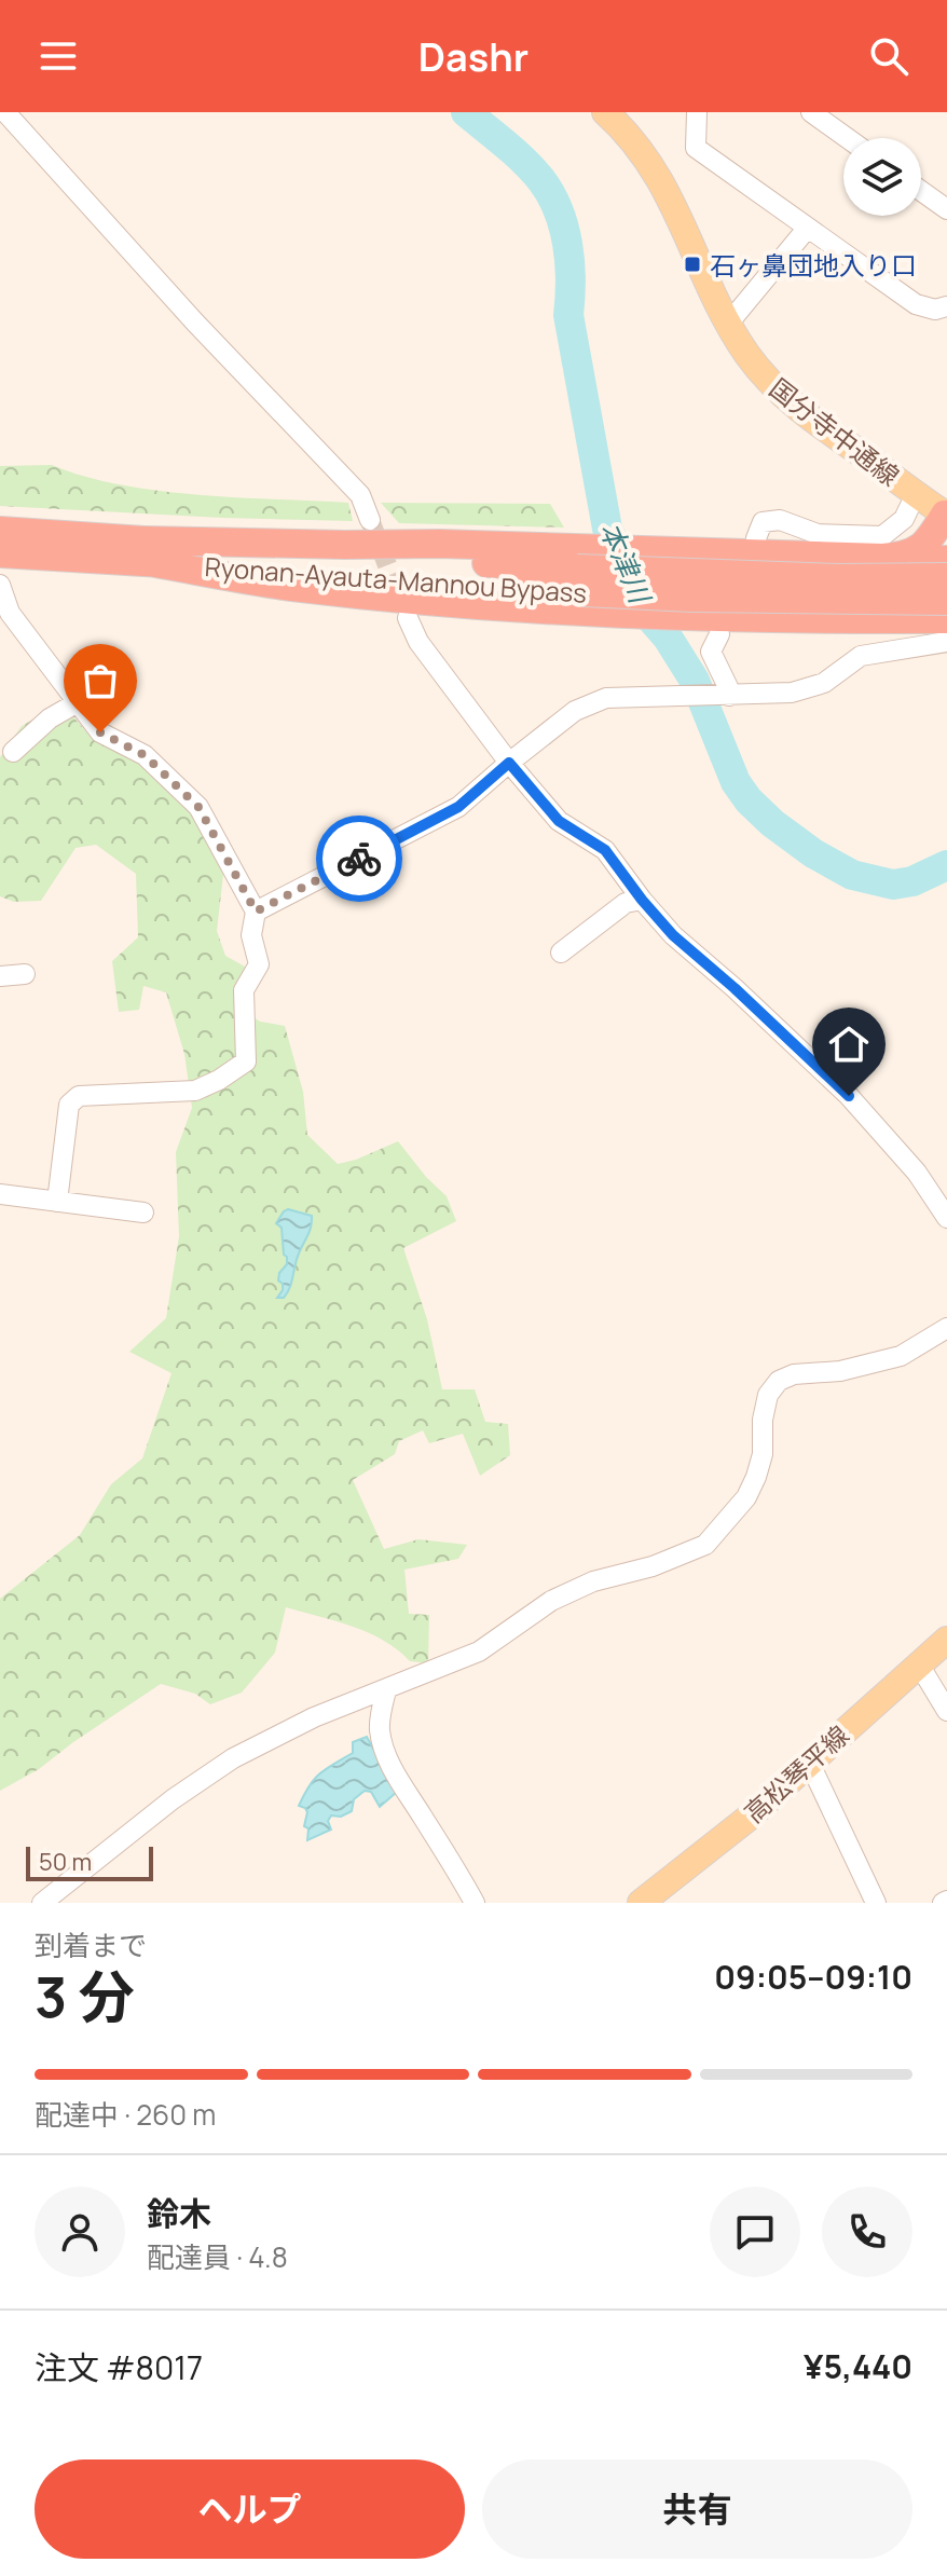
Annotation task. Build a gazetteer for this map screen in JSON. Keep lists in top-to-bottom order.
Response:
{
  "streets": {
    "highway": ["Ryonan-Ayauta-Mannou Bypass"],
    "main road": ["国分寺中通線", "高松琴平線"]
  },
  "water": ["本津川"],
  "places": {
    "transit": ["石ヶ鼻団地入り口"]
  },
  "scale_bar": "50 m",
  "page": {
    "header": "Dashr",
    "scale": "50 m",
    "heading": ["3 分", "到着まで", "09:05–09:10"],
    "panel": [
      "鈴木",
      "配達員 · 4.8",
      "注文 #8017",
      "¥5,440"
    ],
    "bar": "配達中 · 260 m",
    "buttons": ["ヘルプ", "共有"]
  }
}
